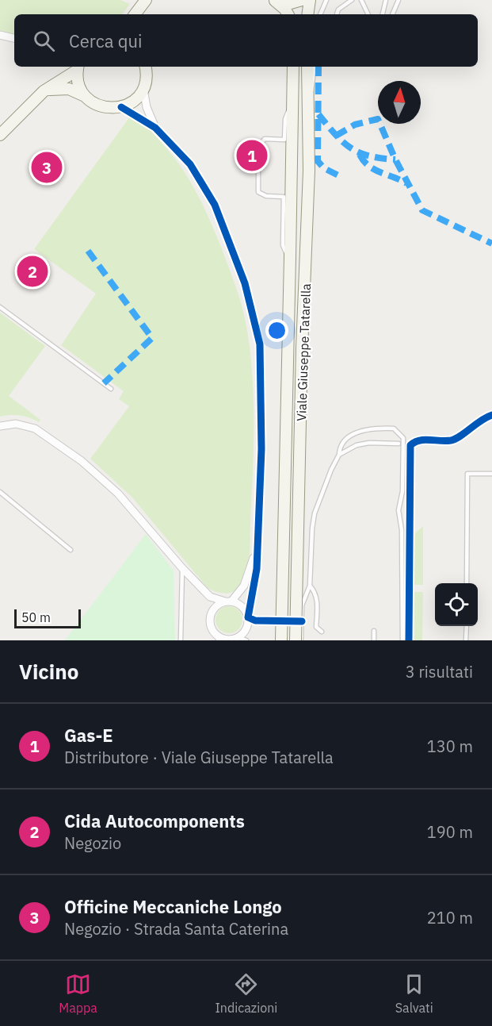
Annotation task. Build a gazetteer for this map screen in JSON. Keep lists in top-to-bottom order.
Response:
{
  "streets": {
    "main road": ["Viale Giuseppe Tatarella"]
  },
  "scale_bar": "50 m",
  "north": "top",
  "page": {
    "search": "Cerca qui",
    "pins": ["1", "3", "2"],
    "scale": "50 m",
    "heading": ["Vicino", "3 risultati"],
    "list": [
      {
        "mark": "1",
        "name": "Gas-E",
        "note": "Distributore · Viale Giuseppe Tatarella",
        "value": "130 m"
      },
      {
        "mark": "2",
        "name": "Cida Autocomponents",
        "note": "Negozio",
        "value": "190 m"
      },
      {
        "mark": "3",
        "name": "Officine Meccaniche Longo",
        "note": "Negozio · Strada Santa Caterina",
        "value": "210 m"
      }
    ],
    "nav": ["Mappa", "Indicazioni", "Salvati"]
  }
}
